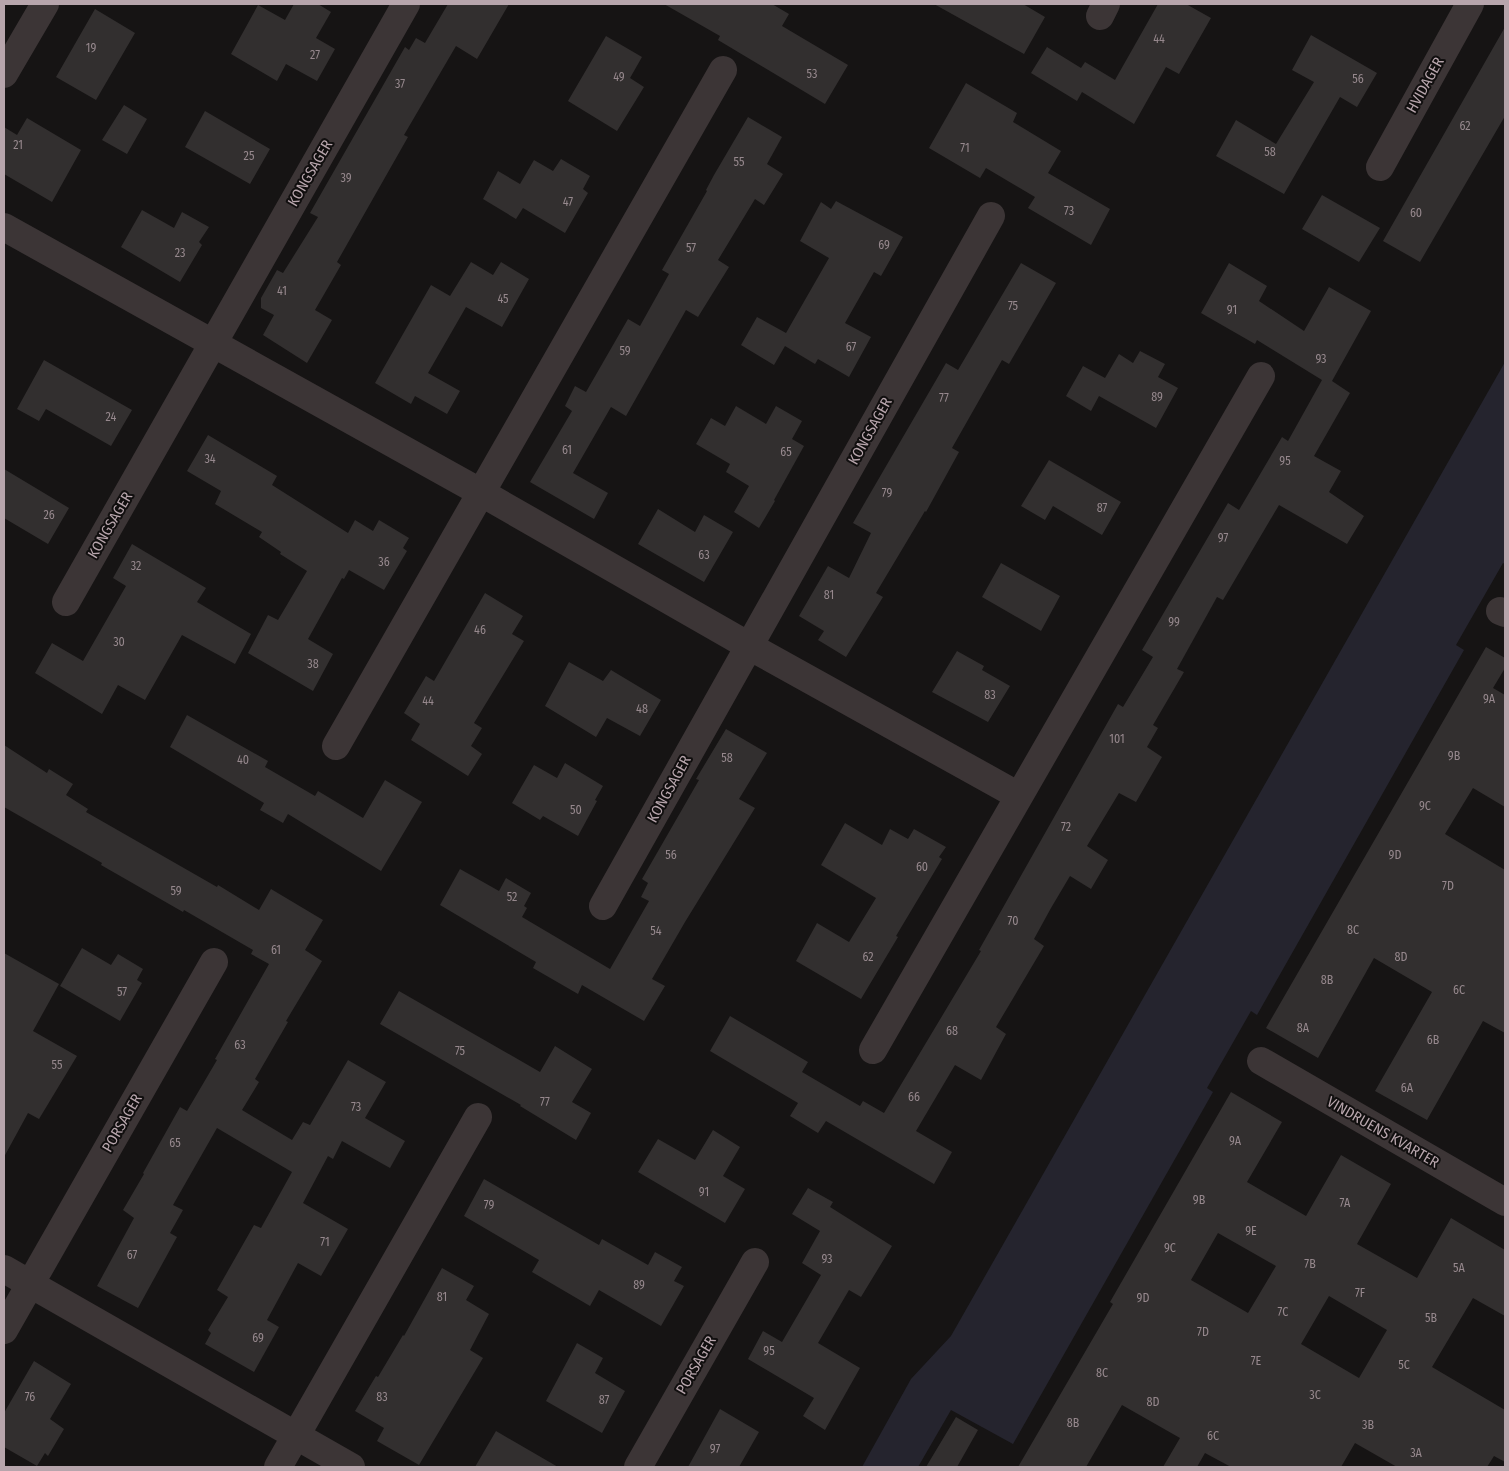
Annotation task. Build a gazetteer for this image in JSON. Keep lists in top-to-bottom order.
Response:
{
  "streets": {
    "street": [
      "HVIDAGER",
      "KONGSAGER",
      "PORSAGER",
      "VINDRUENS KVARTER"
    ]
  },
  "house_numbers": [
    "44",
    "19",
    "27",
    "53",
    "49",
    "56",
    "37",
    "62",
    "21",
    "71",
    "58",
    "25",
    "55",
    "39",
    "47",
    "73",
    "60",
    "69",
    "57",
    "23",
    "41",
    "45",
    "75",
    "91",
    "67",
    "59",
    "93",
    "89",
    "77",
    "24",
    "61",
    "65",
    "34",
    "95",
    "79",
    "87",
    "26",
    "97",
    "63",
    "36",
    "32",
    "81",
    "99",
    "46",
    "30",
    "38",
    "83",
    "9A",
    "44",
    "48",
    "101",
    "9B",
    "58",
    "40",
    "9C",
    "50",
    "72",
    "56",
    "9D",
    "60",
    "7D",
    "59",
    "52",
    "70",
    "8C",
    "54",
    "61",
    "62",
    "8D",
    "8B",
    "6C",
    "57",
    "8A",
    "68",
    "6B",
    "63",
    "75",
    "55",
    "6A",
    "66",
    "77",
    "73",
    "9A",
    "65",
    "91",
    "9B",
    "7A",
    "79",
    "9E",
    "71",
    "9C",
    "67",
    "93",
    "7B",
    "5A",
    "89",
    "7F",
    "81",
    "9D",
    "7C",
    "5B",
    "7D",
    "69",
    "95",
    "7E",
    "5C",
    "8C",
    "3C",
    "76",
    "83",
    "87",
    "8D",
    "8B",
    "3B",
    "6C",
    "97",
    "3A"
  ]
}
